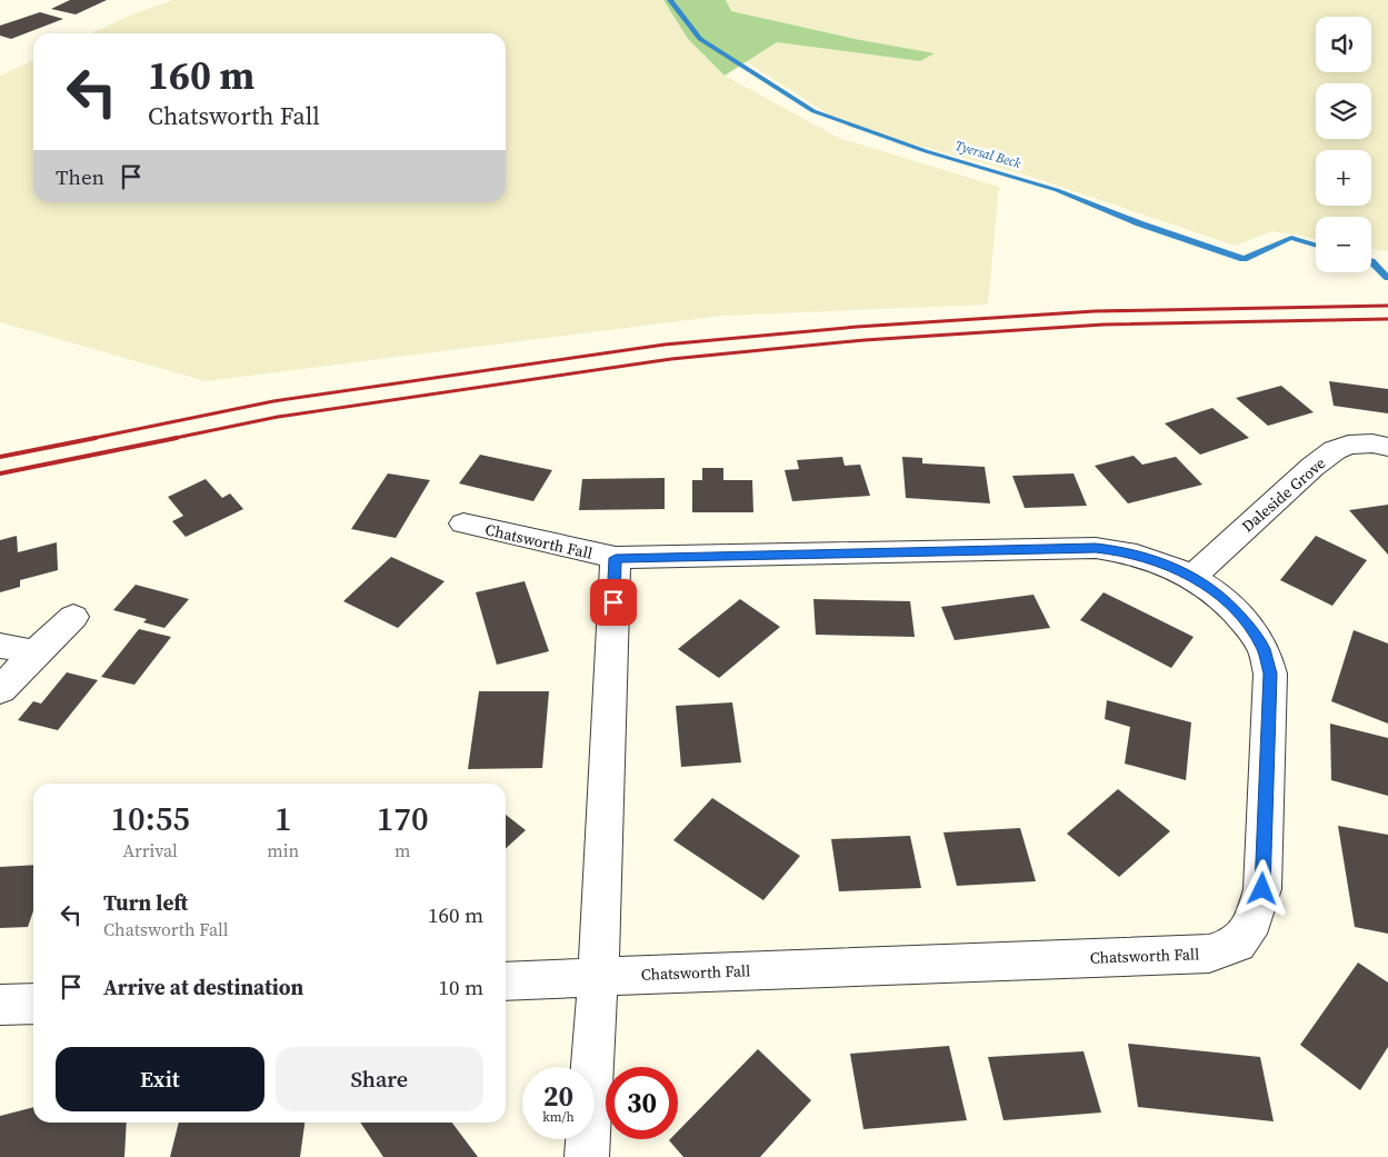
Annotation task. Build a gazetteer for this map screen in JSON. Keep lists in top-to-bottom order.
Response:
{
  "streets": {
    "street": ["Daleside Grove", "Chatsworth Fall"]
  },
  "crossings": [
    ["Daleside Grove", "Chatsworth Fall"]
  ],
  "water": ["Tyersal Beck"],
  "page": {
    "map_buttons": ["+", "−"],
    "turn": ["160 m", "Chatsworth Fall"],
    "then": "Then",
    "eta": [
      "10:55",
      "Arrival",
      "1",
      "min",
      "170",
      "m"
    ],
    "list": [
      {
        "name": "Turn left",
        "note": "Chatsworth Fall",
        "value": "160 m"
      },
      {
        "name": "Arrive at destination",
        "value": "10 m"
      }
    ],
    "buttons": ["Exit", "Share"],
    "speed": "20 km/h",
    "limit": "30"
  }
}
